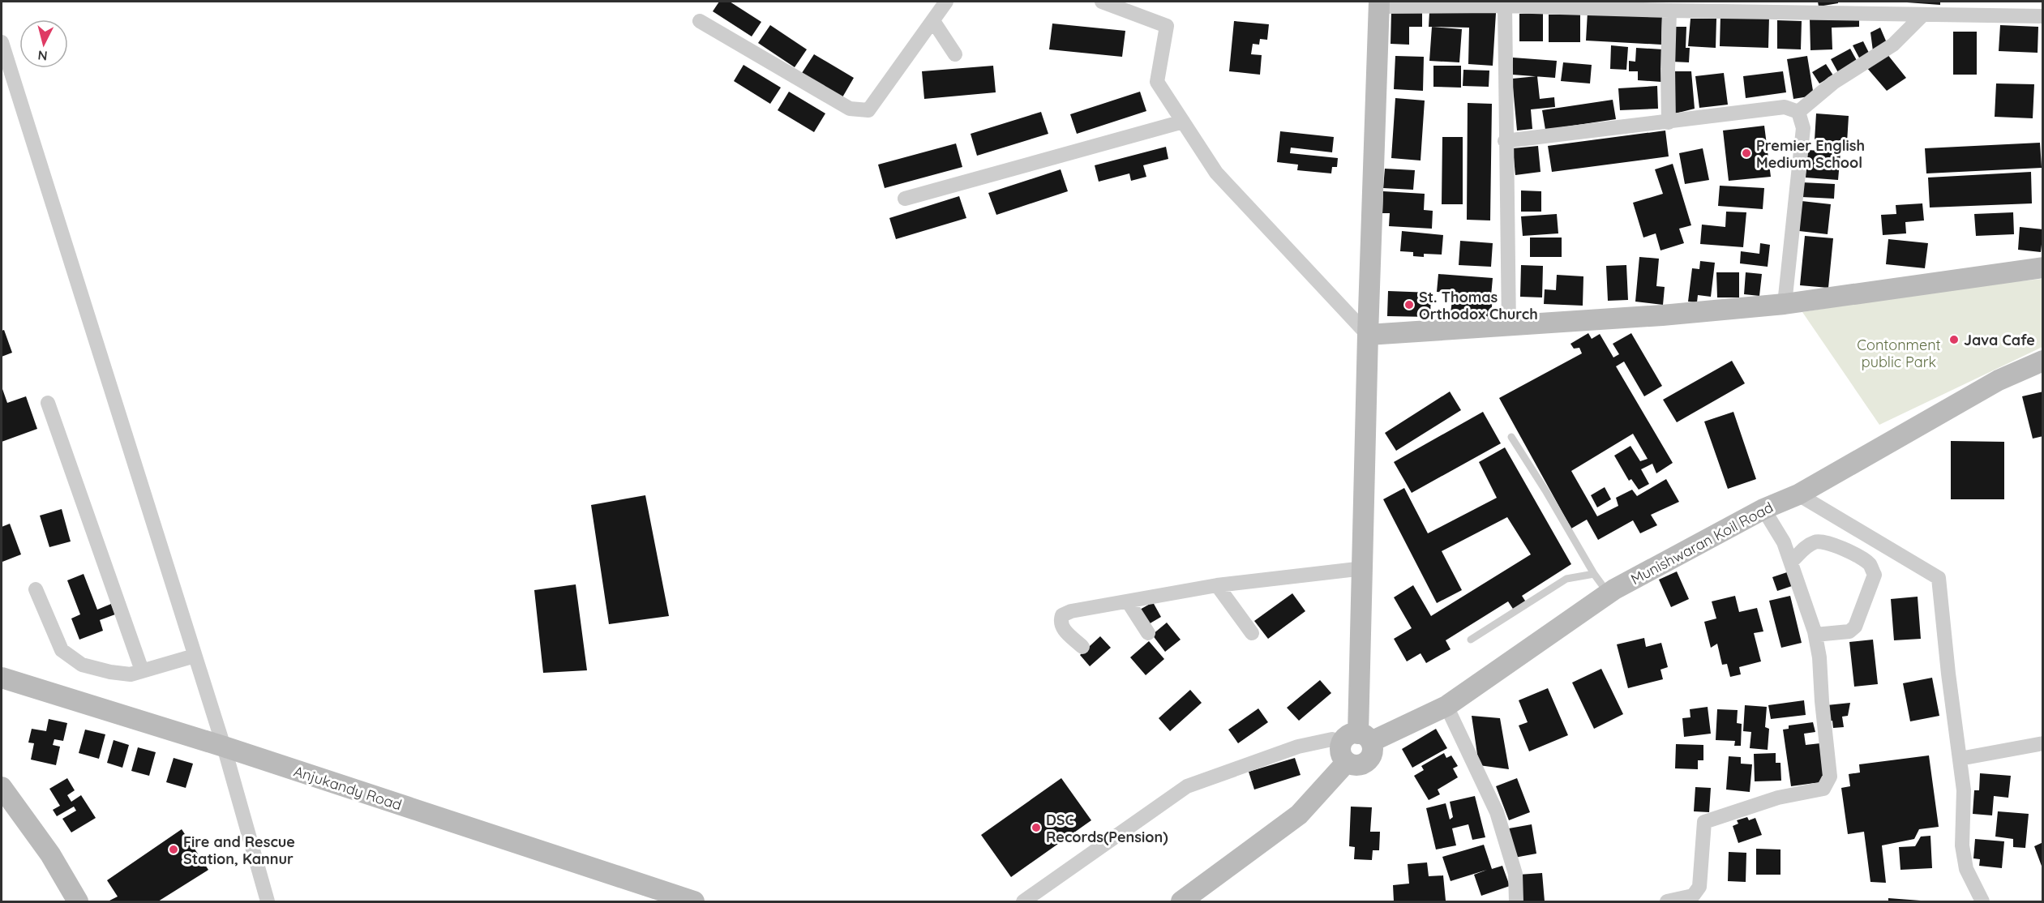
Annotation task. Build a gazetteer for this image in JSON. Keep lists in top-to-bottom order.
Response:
{
  "streets": {
    "street": ["Munishwaran Koil Road", "Anjukandy Road"]
  },
  "parks": ["Contonment public Park"],
  "places": [
    "Premier English Medium School",
    "St. Thomas Orthodox Church",
    "Java Cafe",
    "DSC Records(Pension)",
    "Fire and Rescue Station, Kannur"
  ],
  "north": "bottom"
}
